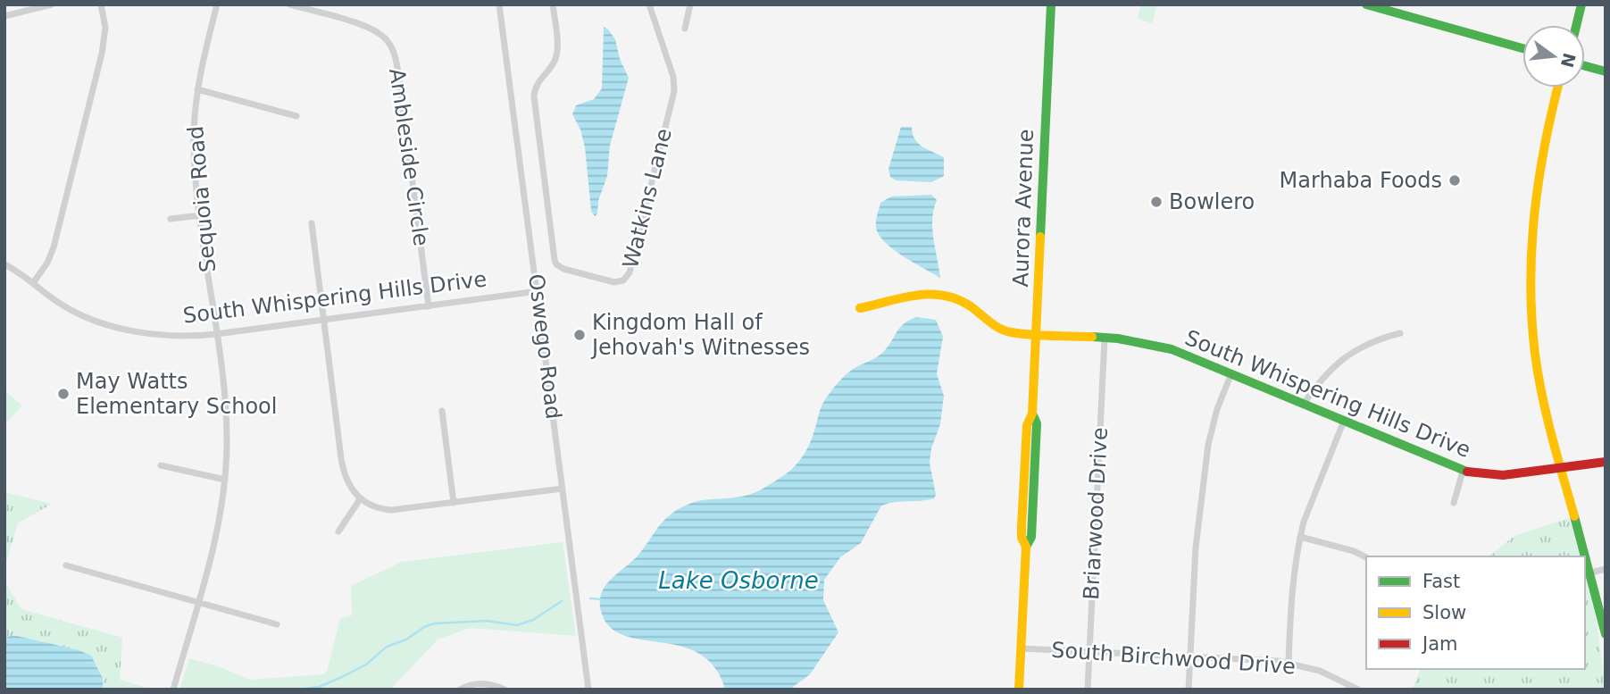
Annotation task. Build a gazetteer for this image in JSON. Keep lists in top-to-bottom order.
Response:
{
  "streets": {
    "street": [
      "Ambleside Circle",
      "Watkins Lane",
      "Sequoia Road",
      "Aurora Avenue",
      "South Whispering Hills Drive",
      "Oswego Road",
      "Briarwood Drive",
      "South Birchwood Drive"
    ]
  },
  "crossings": [
    ["Ambleside Circle", "South Whispering Hills Drive"],
    ["Sequoia Road", "South Whispering Hills Drive"],
    ["Aurora Avenue", "South Whispering Hills Drive"],
    ["Aurora Avenue", "South Birchwood Drive"],
    ["South Whispering Hills Drive", "Oswego Road"],
    ["South Whispering Hills Drive", "Briarwood Drive"],
    ["Briarwood Drive", "South Birchwood Drive"]
  ],
  "water": ["Lake Osborne"],
  "places": [
    "Marhaba Foods",
    "Bowlero",
    "Kingdom Hall of Jehovah's Witnesses",
    "May Watts Elementary School"
  ],
  "legend": ["Fast", "Slow", "Jam"],
  "north": "right"
}
